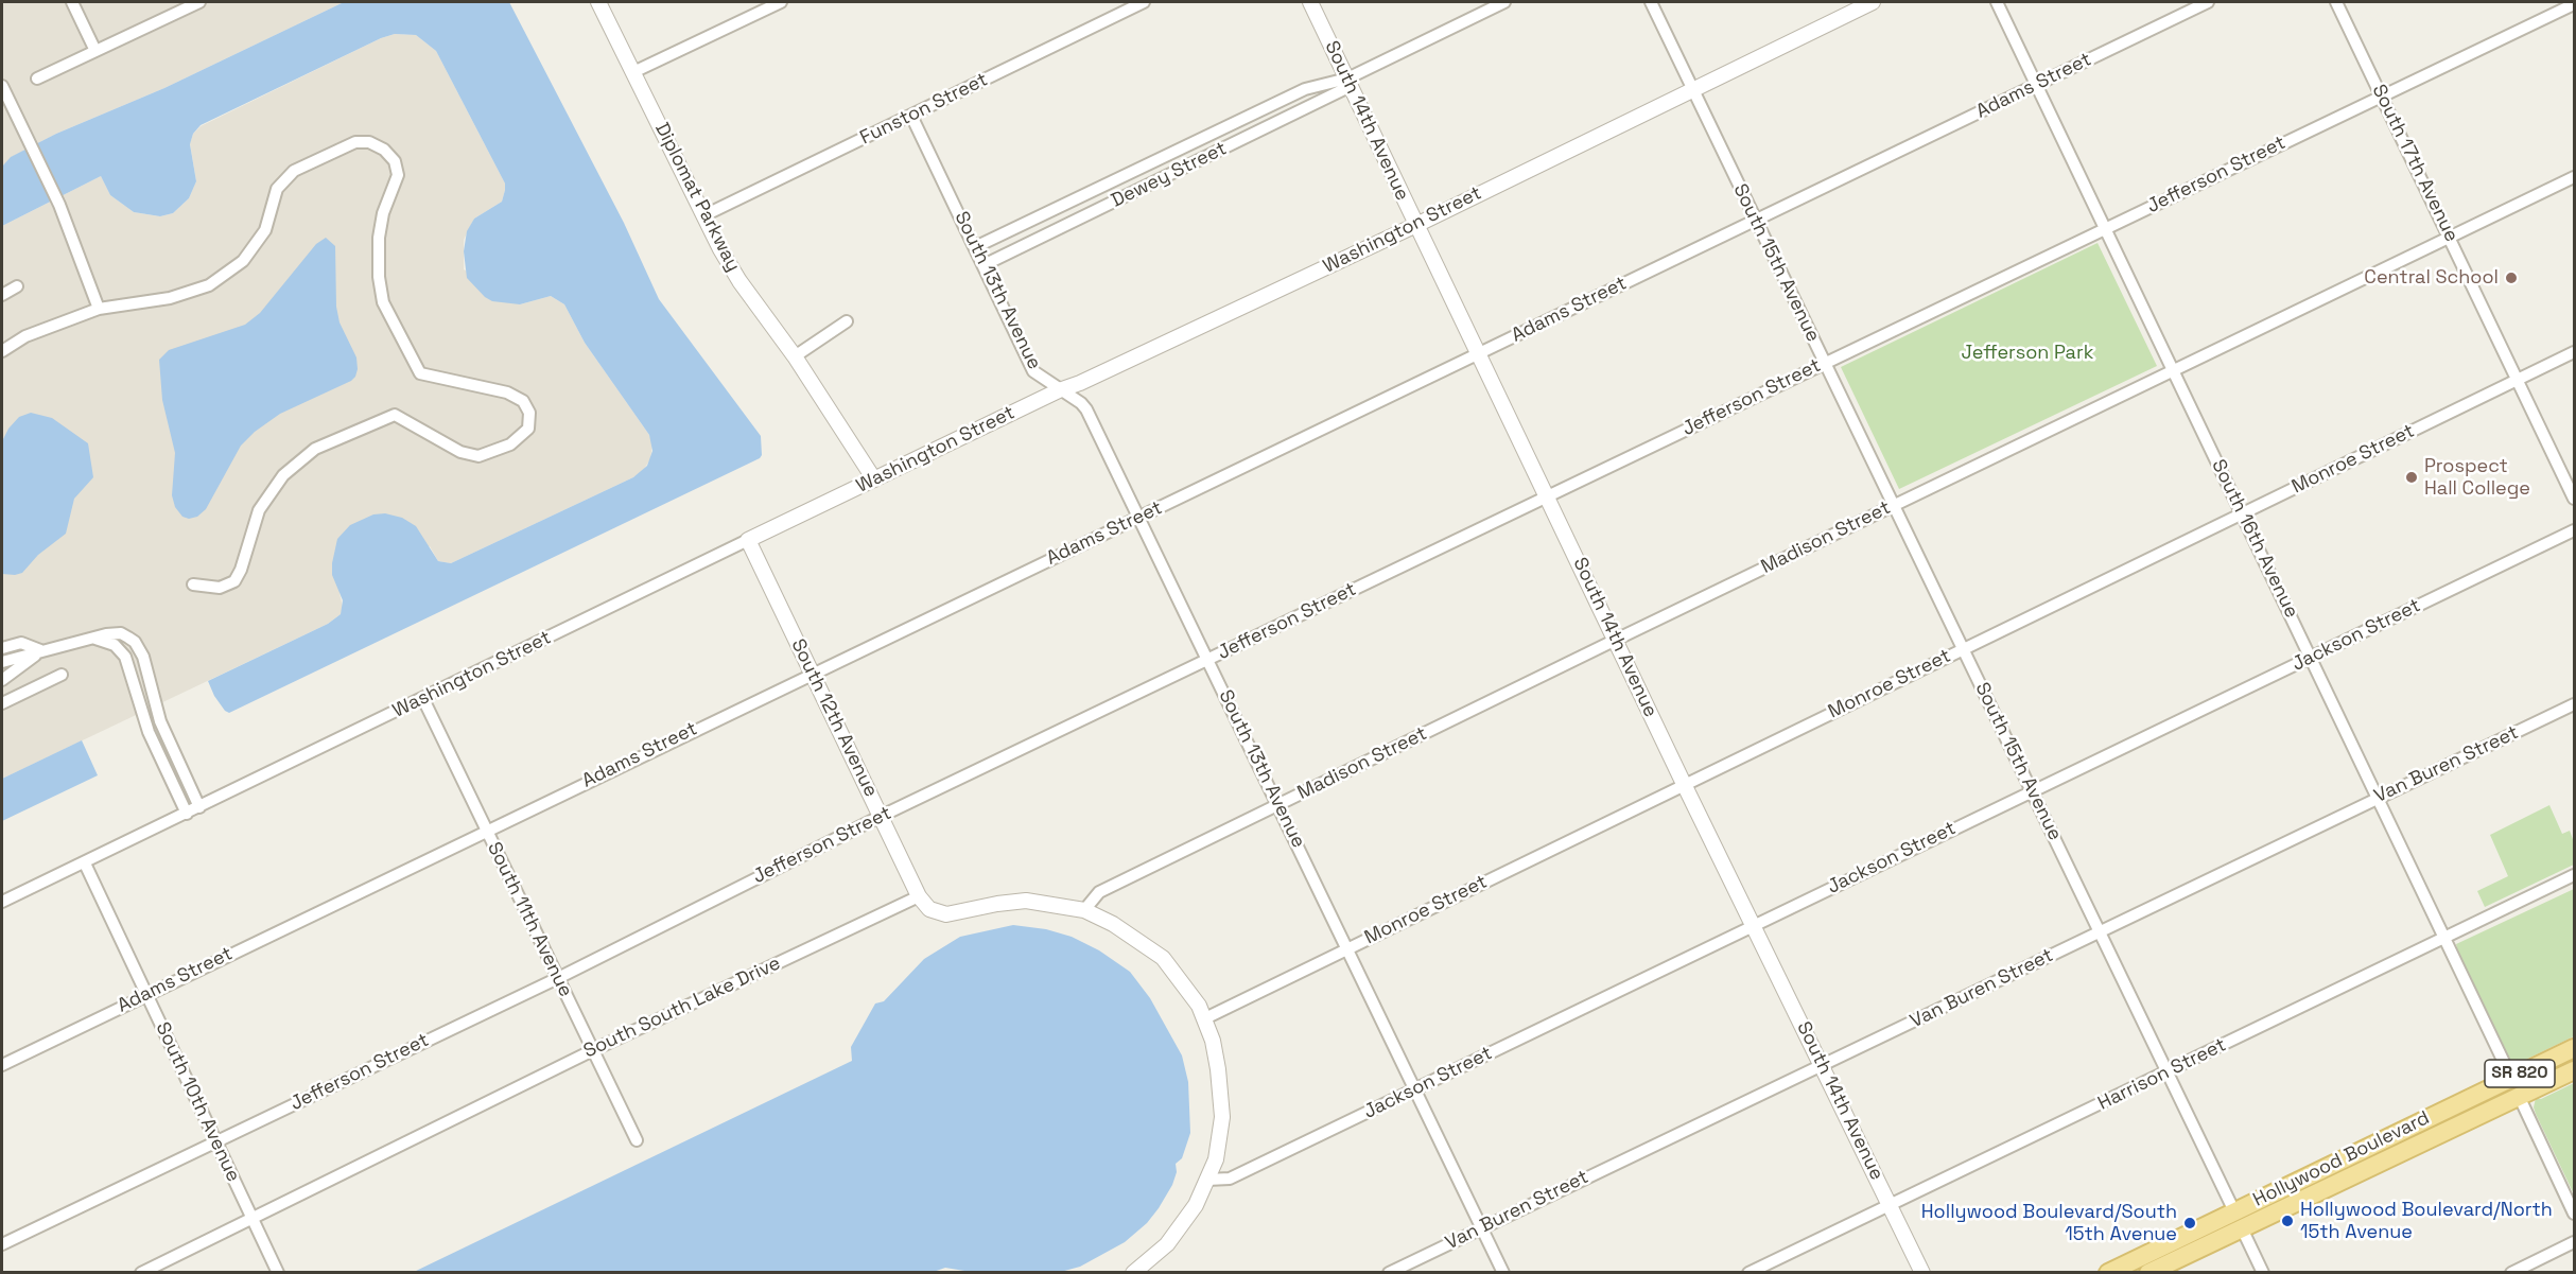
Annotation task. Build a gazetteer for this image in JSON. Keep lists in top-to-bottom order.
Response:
{
  "streets": {
    "main road": ["SR 820", "Hollywood Boulevard"],
    "street": [
      "Adams Street",
      "Funston Street",
      "South 14th Avenue",
      "South 17th Avenue",
      "Dewey Street",
      "Jefferson Street",
      "Diplomat Parkway",
      "Washington Street",
      "South 15th Avenue",
      "South 13th Avenue",
      "Monroe Street",
      "Madison Street",
      "South 16th Avenue",
      "Jackson Street",
      "South 12th Avenue",
      "Van Buren Street",
      "South 11th Avenue",
      "South South Lake Drive",
      "Harrison Street",
      "South 10th Avenue"
    ]
  },
  "crossings": [
    ["Adams Street", "South 14th Avenue"],
    ["Adams Street", "South 15th Avenue"],
    ["Adams Street", "South 13th Avenue"],
    ["Adams Street", "South 16th Avenue"],
    ["Adams Street", "South 12th Avenue"],
    ["Adams Street", "South 11th Avenue"],
    ["Adams Street", "South 10th Avenue"],
    ["Funston Street", "Diplomat Parkway"],
    ["Funston Street", "South 13th Avenue"],
    ["South 14th Avenue", "Dewey Street"],
    ["South 14th Avenue", "Jefferson Street"],
    ["South 14th Avenue", "Washington Street"],
    ["South 14th Avenue", "Monroe Street"],
    ["South 14th Avenue", "Madison Street"],
    ["South 14th Avenue", "Jackson Street"],
    ["South 14th Avenue", "Van Buren Street"],
    ["South 14th Avenue", "Harrison Street"],
    ["South 17th Avenue", "Jefferson Street"],
    ["South 17th Avenue", "Monroe Street"],
    ["South 17th Avenue", "Madison Street"],
    ["Dewey Street", "South 13th Avenue"],
    ["Jefferson Street", "South 15th Avenue"],
    ["Jefferson Street", "South 13th Avenue"],
    ["Jefferson Street", "South 16th Avenue"],
    ["Jefferson Street", "South 12th Avenue"],
    ["Jefferson Street", "South 11th Avenue"],
    ["Jefferson Street", "South 10th Avenue"],
    ["Diplomat Parkway", "Washington Street"],
    ["Washington Street", "South 15th Avenue"],
    ["Washington Street", "South 13th Avenue"],
    ["Washington Street", "South 12th Avenue"],
    ["Washington Street", "South 11th Avenue"],
    ["Washington Street", "South 10th Avenue"],
    ["South 15th Avenue", "Monroe Street"],
    ["South 15th Avenue", "Madison Street"],
    ["South 15th Avenue", "Jackson Street"],
    ["South 15th Avenue", "Van Buren Street"],
    ["South 15th Avenue", "Harrison Street"],
    ["South 15th Avenue", "Hollywood Boulevard"],
    ["South 13th Avenue", "Monroe Street"],
    ["South 13th Avenue", "Madison Street"],
    ["South 13th Avenue", "Jackson Street"],
    ["South 13th Avenue", "Van Buren Street"],
    ["Monroe Street", "South 16th Avenue"],
    ["Madison Street", "South 16th Avenue"],
    ["South 16th Avenue", "Jackson Street"],
    ["South 16th Avenue", "Van Buren Street"],
    ["South 16th Avenue", "Harrison Street"],
    ["South 16th Avenue", "Hollywood Boulevard"],
    ["South 12th Avenue", "South South Lake Drive"],
    ["South 11th Avenue", "South South Lake Drive"],
    ["South South Lake Drive", "South 10th Avenue"]
  ],
  "parks": ["Jefferson Park"],
  "places": [
    "Central School",
    "Prospect Hall College",
    "Hollywood Boulevard/North 15th Avenue",
    "Hollywood Boulevard/South 15th Avenue"
  ]
}
